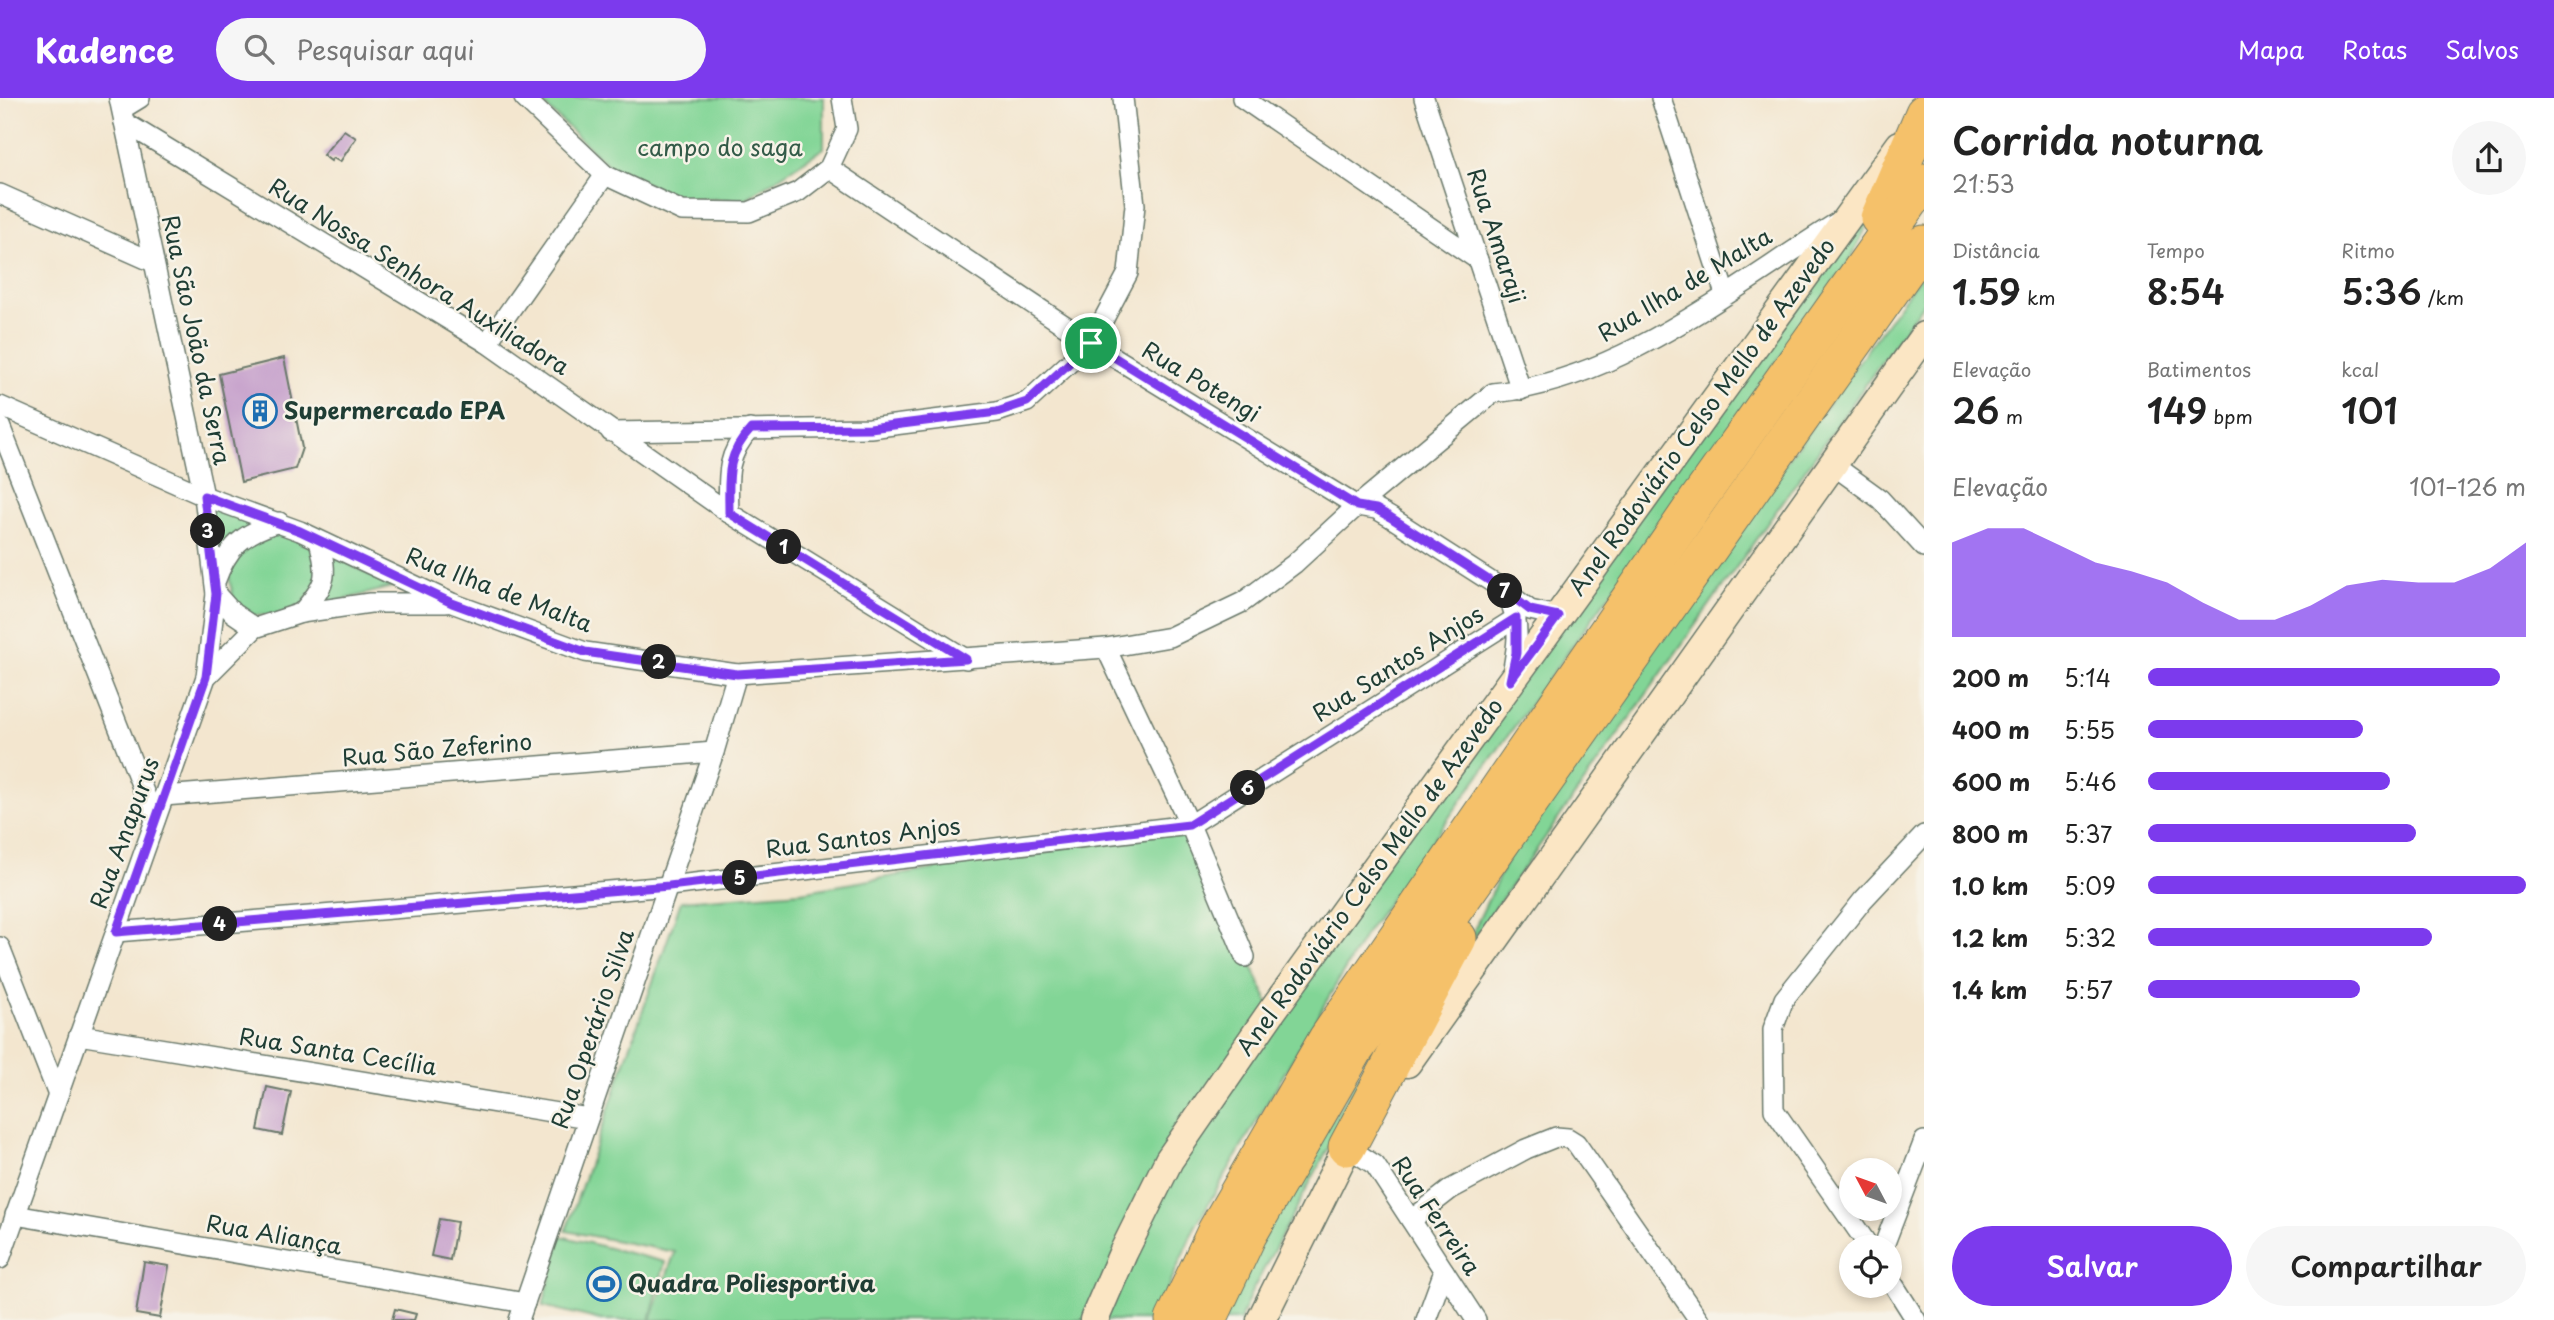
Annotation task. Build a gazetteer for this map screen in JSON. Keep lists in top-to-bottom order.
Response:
{
  "streets": {
    "highway": ["Anel Rodoviário Celso Mello de Azevedo"],
    "street": [
      "Rua Amaraji",
      "Rua Nossa Senhora Auxiliadora",
      "Rua Ilha de Malta",
      "Rua São João da Serra",
      "Rua Potengi",
      "Rua Santos Anjos",
      "Rua São Zeferino",
      "Rua Anapurus",
      "Rua Operário Silva",
      "Rua Santa Cecília",
      "Rua Ferreira",
      "Rua Aliança"
    ]
  },
  "crossings": [
    ["Rua Amaraji", "Rua Ilha de Malta"],
    ["Rua Nossa Senhora Auxiliadora", "Rua Ilha de Malta"],
    ["Rua Nossa Senhora Auxiliadora", "Rua São João da Serra"],
    ["Rua Ilha de Malta", "Rua São João da Serra"],
    ["Rua Ilha de Malta", "Rua Potengi"],
    ["Rua Ilha de Malta", "Anel Rodoviário Celso Mello de Azevedo"],
    ["Rua Ilha de Malta", "Rua Anapurus"],
    ["Rua Ilha de Malta", "Rua Operário Silva"],
    ["Rua São João da Serra", "Rua Anapurus"],
    ["Rua Potengi", "Anel Rodoviário Celso Mello de Azevedo"],
    ["Rua Potengi", "Rua Santos Anjos"],
    ["Anel Rodoviário Celso Mello de Azevedo", "Rua Santos Anjos"],
    ["Rua Santos Anjos", "Rua Anapurus"],
    ["Rua Santos Anjos", "Rua Operário Silva"],
    ["Rua São Zeferino", "Rua Anapurus"],
    ["Rua São Zeferino", "Rua Operário Silva"],
    ["Rua Anapurus", "Rua Santa Cecília"],
    ["Rua Anapurus", "Rua Aliança"],
    ["Rua Operário Silva", "Rua Santa Cecília"],
    ["Rua Operário Silva", "Rua Aliança"]
  ],
  "parks": ["campo do saga"],
  "places": {
    "building": ["Supermercado EPA"],
    "sports": ["Quadra Poliesportiva"]
  },
  "north": "top left",
  "page": {
    "header": "Kadence",
    "search": "Pesquisar aqui",
    "nav": ["Mapa", "Rotas", "Salvos"],
    "heading": ["Corrida noturna", "21:53"],
    "stats": [
      ["Distância", "1.59 km"],
      ["Tempo", "8:54"],
      ["Ritmo", "5:36 /km"],
      ["Elevação", "26 m"],
      ["Batimentos", "149 bpm"],
      ["kcal", "101"]
    ],
    "chart": ["Elevação", "101–126 m"],
    "pins": [
      "3",
      "1",
      "7",
      "2",
      "6",
      "5",
      "4"
    ],
    "list": [
      {
        "name": "200 m",
        "note": "5:14"
      },
      {
        "name": "400 m",
        "note": "5:55"
      },
      {
        "name": "600 m",
        "note": "5:46"
      },
      {
        "name": "800 m",
        "note": "5:37"
      },
      {
        "name": "1.0 km",
        "note": "5:09"
      },
      {
        "name": "1.2 km",
        "note": "5:32"
      },
      {
        "name": "1.4 km",
        "note": "5:57"
      }
    ],
    "buttons": ["Salvar", "Compartilhar"]
  }
}
